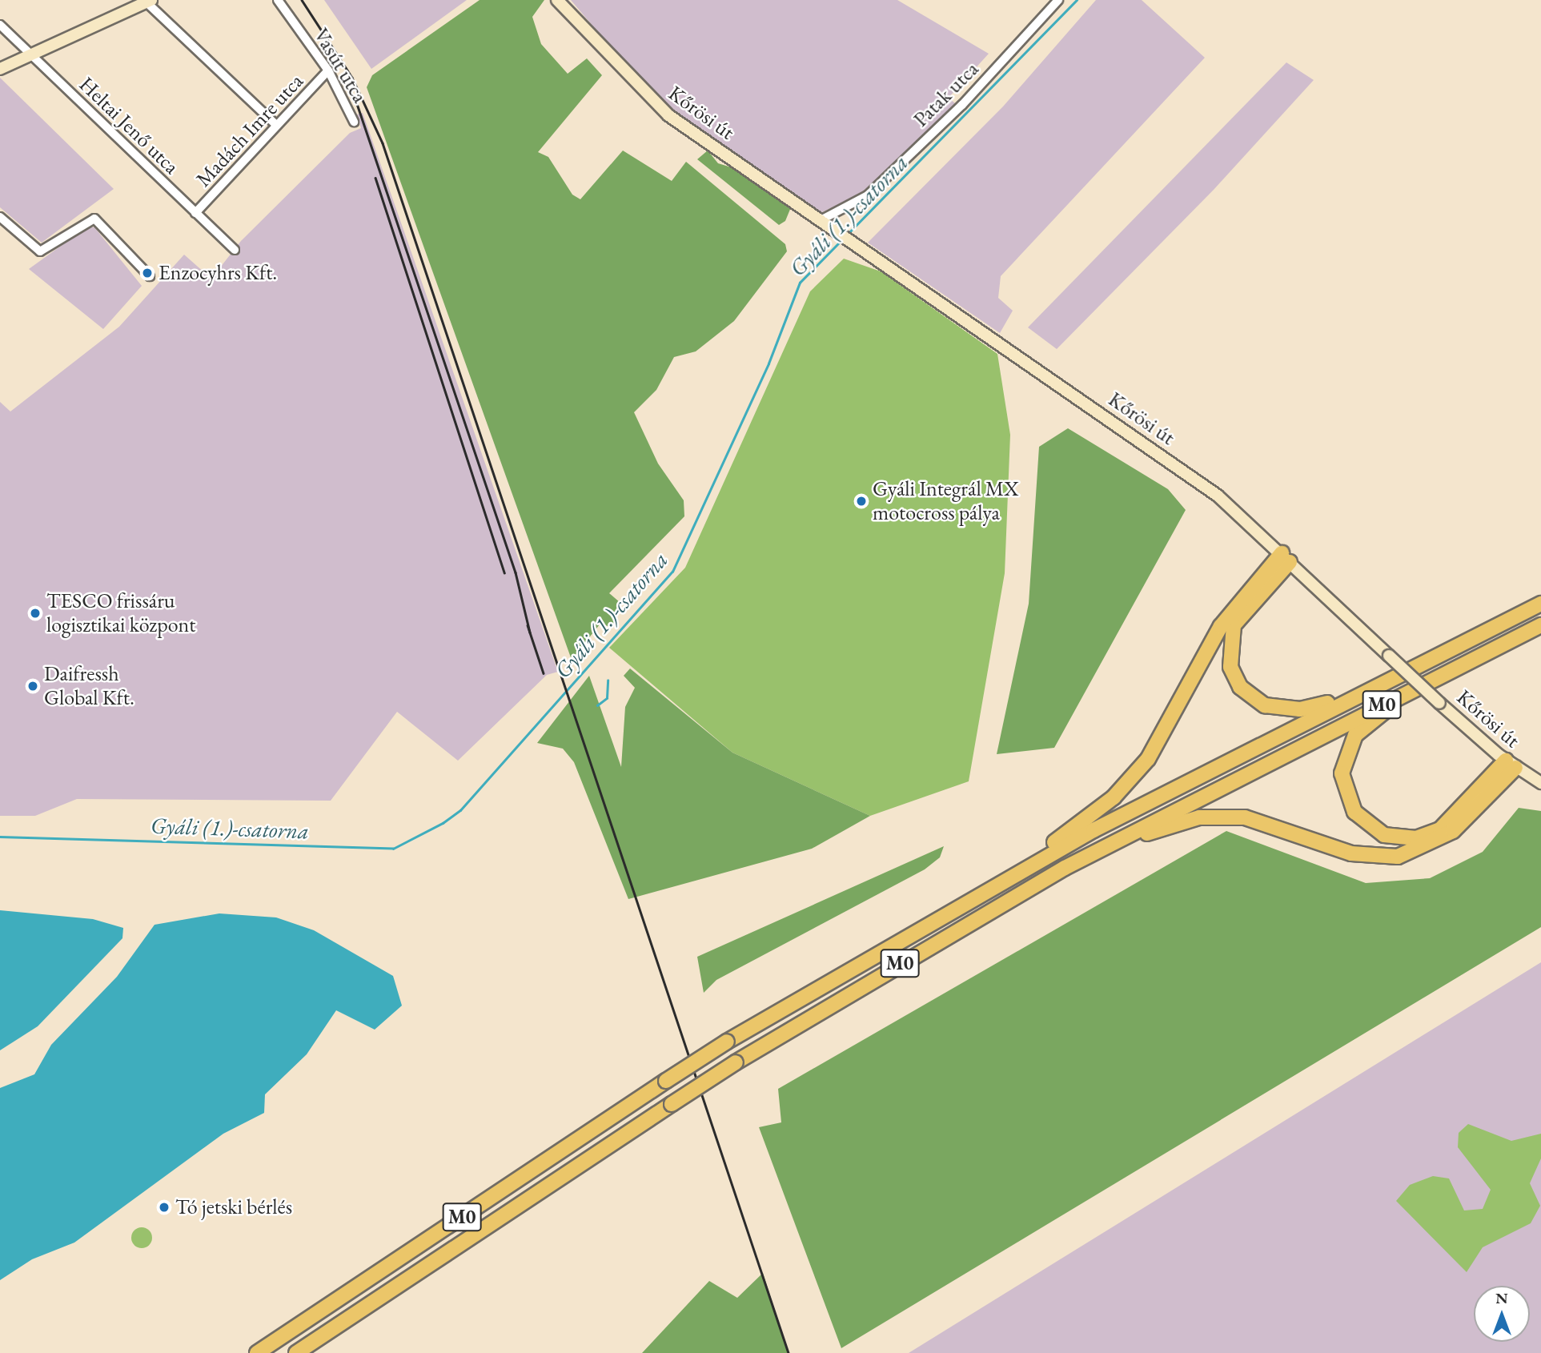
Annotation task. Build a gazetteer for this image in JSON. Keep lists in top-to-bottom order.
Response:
{
  "streets": {
    "highway": ["M0"],
    "main road": ["Kőrösi út"],
    "street": [
      "Vasút utca",
      "Patak utca",
      "Heltai Jenő utca",
      "Madách Imre utca"
    ]
  },
  "crossings": [
    ["Vasút utca", "Madách Imre utca"],
    ["Patak utca", "Kőrösi út"],
    ["Heltai Jenő utca", "Madách Imre utca"]
  ],
  "water": ["Gyáli (1.)-csatorna"],
  "places": [
    "Enzocyhrs Kft.",
    "Gyáli Integrál MX motocross pálya",
    "TESCO frissáru logisztikai központ",
    "Daifressh Global Kft.",
    "Tó jetski bérlés"
  ],
  "north": "top"
}
